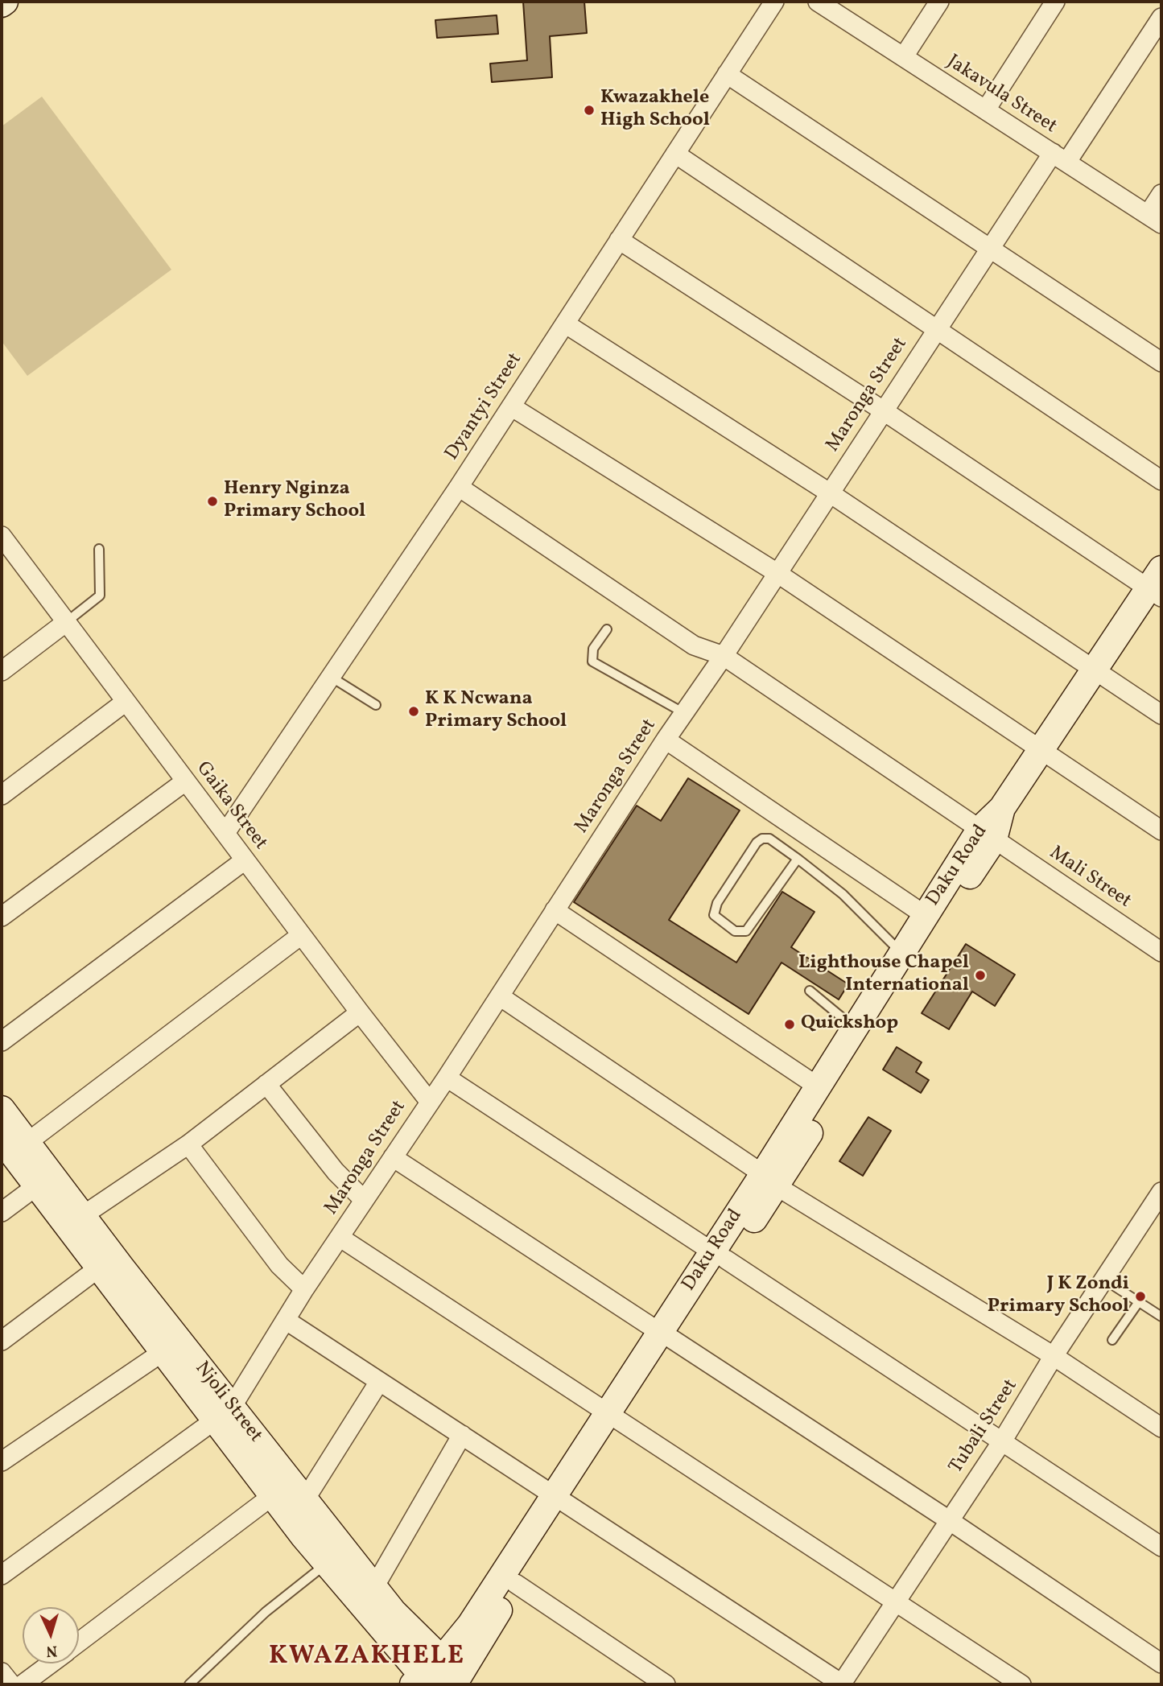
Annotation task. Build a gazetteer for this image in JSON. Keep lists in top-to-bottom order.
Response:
{
  "streets": {
    "street": [
      "Jakavula Street",
      "Maronga Street",
      "Dyantyi Street",
      "Gaika Street",
      "Daku Road",
      "Mali Street",
      "Njoli Street",
      "Tubali Street"
    ]
  },
  "crossings": [
    ["Jakavula Street", "Maronga Street"],
    ["Maronga Street", "Gaika Street"],
    ["Maronga Street", "Mali Street"],
    ["Maronga Street", "Njoli Street"],
    ["Dyantyi Street", "Gaika Street"],
    ["Dyantyi Street", "Mali Street"],
    ["Daku Road", "Mali Street"],
    ["Daku Road", "Njoli Street"]
  ],
  "districts": ["KWAZAKHELE"],
  "places": [
    "Kwazakhele High School",
    "Henry Nginza Primary School",
    "K K Ncwana Primary School",
    "Lighthouse Chapel International",
    "Quickshop",
    "J K Zondi Primary School"
  ],
  "north": "bottom"
}
